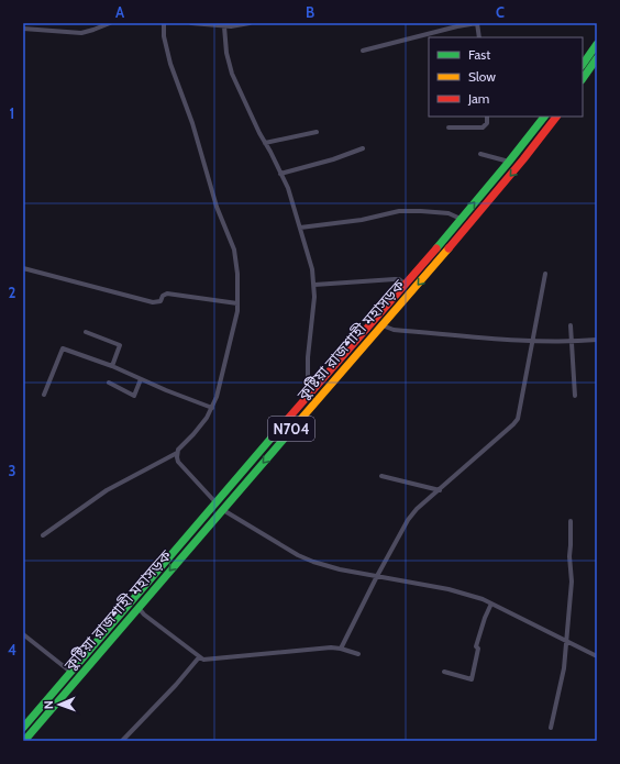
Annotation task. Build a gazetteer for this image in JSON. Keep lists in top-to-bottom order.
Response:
{
  "streets": {
    "highway": ["কুষ্টিয়া রাজশাহী মহাসড়ক", "N704"]
  },
  "legend": ["Fast", "Slow", "Jam"],
  "north": "left",
  "grid": {
    "columns": ["A", "B", "C"],
    "rows": [
      "1",
      "2",
      "3",
      "4"
    ]
  }
}
